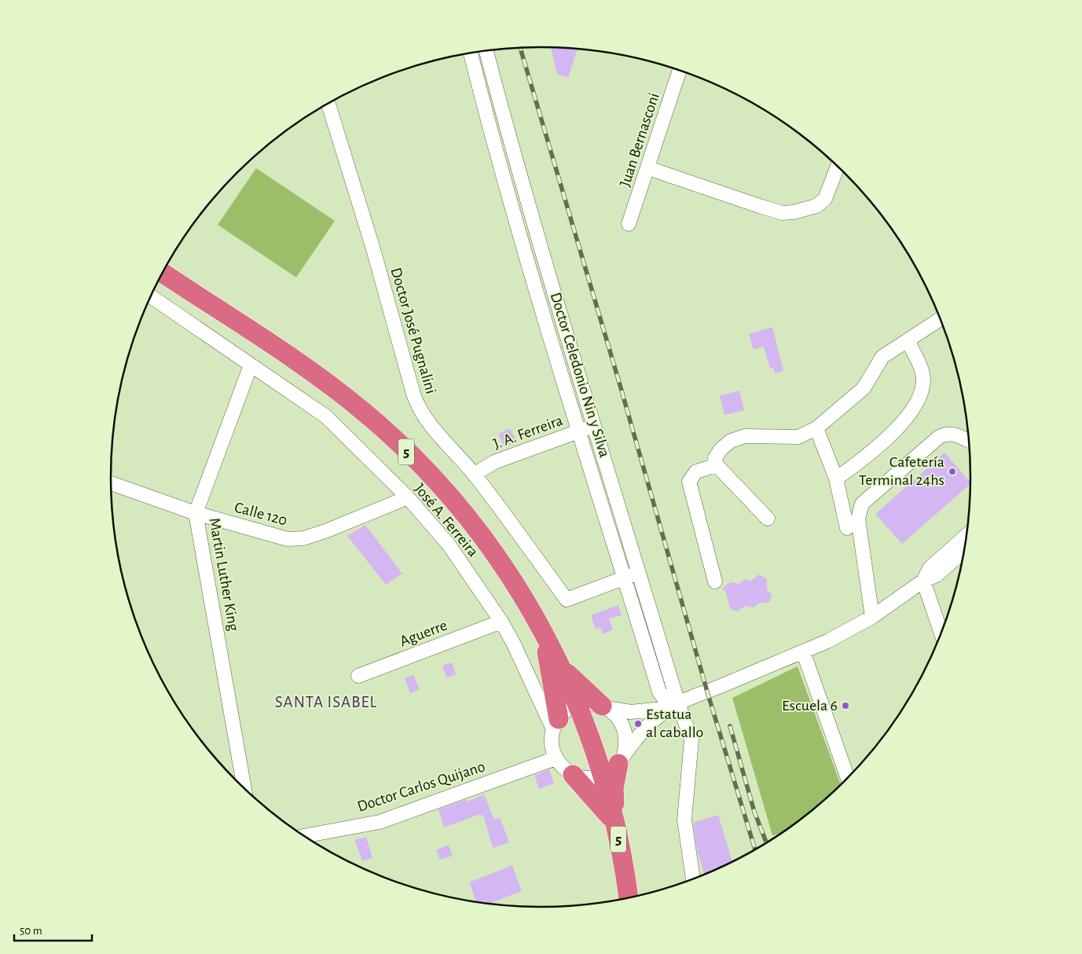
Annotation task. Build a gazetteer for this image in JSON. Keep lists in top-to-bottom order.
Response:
{
  "streets": {
    "highway": ["5"],
    "street": [
      "Juan Bernasconi",
      "Doctor José Pugnalini",
      "Doctor Celedonio Nin y Silva",
      "J. A. Ferreira",
      "Calle 120",
      "José A. Ferreira",
      "Martin Luther King",
      "Aguerre",
      "Doctor Carlos Quijano"
    ]
  },
  "crossings": [
    ["Doctor José Pugnalini", "Doctor Celedonio Nin y Silva"],
    ["Doctor José Pugnalini", "J. A. Ferreira"],
    ["Doctor Celedonio Nin y Silva", "J. A. Ferreira"],
    ["Calle 120", "José A. Ferreira"],
    ["Calle 120", "Martin Luther King"],
    ["José A. Ferreira", "Martin Luther King"],
    ["José A. Ferreira", "Aguerre"]
  ],
  "districts": ["SANTA ISABEL"],
  "places": ["Cafetería Terminal 24hs", "Escuela 6", "Estatua al caballo"],
  "scale_bar": "50 m"
}
